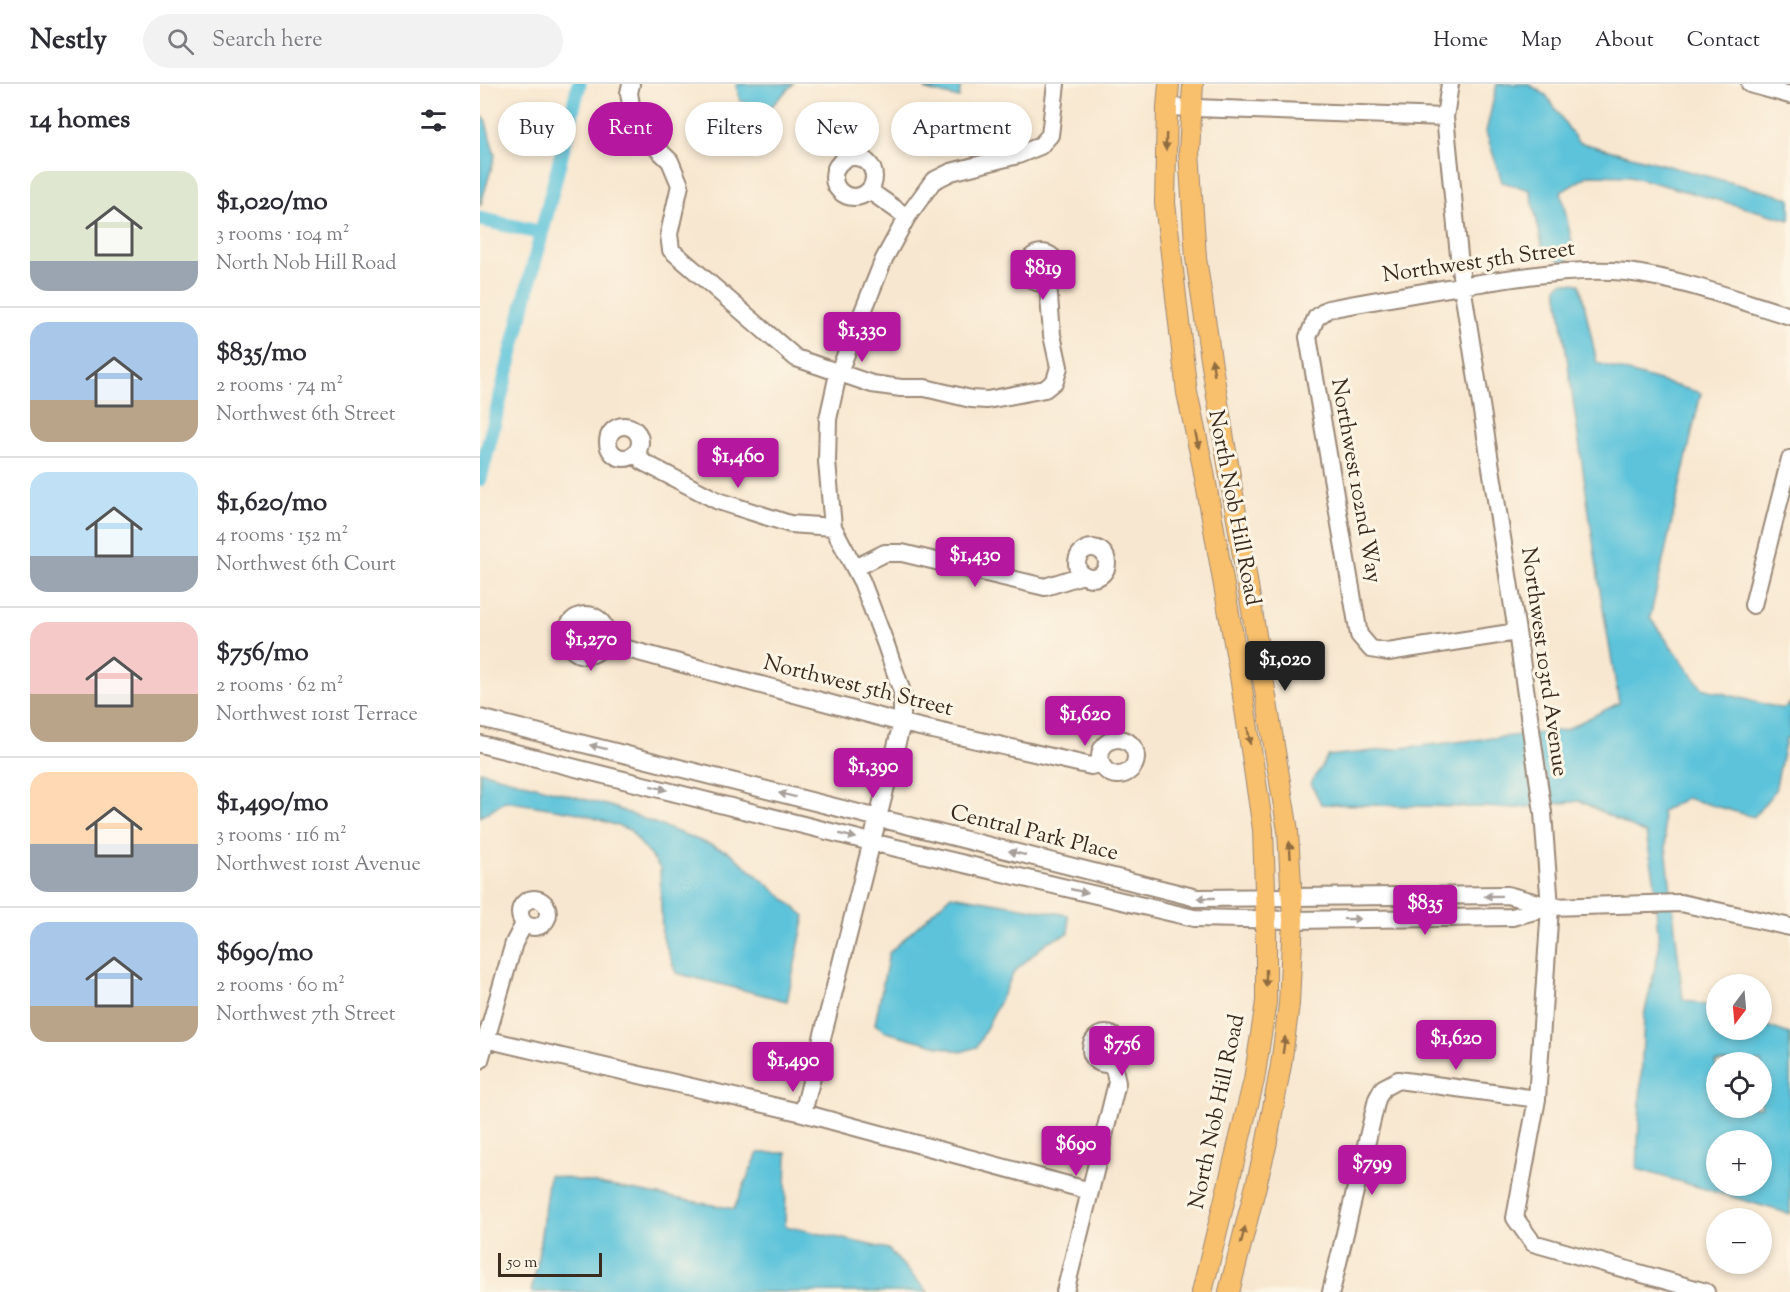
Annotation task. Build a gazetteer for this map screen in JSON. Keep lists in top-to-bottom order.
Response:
{
  "streets": {
    "main road": ["North Nob Hill Road"],
    "street": [
      "Northwest 5th Street",
      "Northwest 102nd Way",
      "Northwest 103rd Avenue",
      "Central Park Place"
    ]
  },
  "crossings": [
    ["Northwest 5th Street", "Northwest 102nd Way"],
    ["Northwest 5th Street", "Northwest 103rd Avenue"],
    ["Northwest 102nd Way", "Northwest 103rd Avenue"],
    ["North Nob Hill Road", "Central Park Place"],
    ["Northwest 103rd Avenue", "Central Park Place"]
  ],
  "scale_bar": "50 m",
  "north": "bottom",
  "page": {
    "header": "Nestly",
    "search": "Search here",
    "nav": [
      "Home",
      "Map",
      "About",
      "Contact"
    ],
    "heading": "14 homes",
    "chip": [
      "Buy",
      "Rent",
      "Filters",
      "New",
      "Apartment"
    ],
    "list": [
      {
        "name": "$1,020/mo",
        "note": "3 rooms · 104 m² · North Nob Hill Road"
      },
      {
        "name": "$835/mo",
        "note": "2 rooms · 74 m² · Northwest 6th Street"
      },
      {
        "name": "$1,620/mo",
        "note": "4 rooms · 152 m² · Northwest 6th Court"
      },
      {
        "name": "$756/mo",
        "note": "2 rooms · 62 m² · Northwest 101st Terrace"
      },
      {
        "name": "$1,490/mo",
        "note": "3 rooms · 116 m² · Northwest 101st Avenue"
      },
      {
        "name": "$690/mo",
        "note": "2 rooms · 60 m² · Northwest 7th Street"
      }
    ],
    "price": [
      "$819",
      "$1,330",
      "$1,460",
      "$1,430",
      "$1,270",
      "$1,020",
      "$1,620",
      "$1,390",
      "$835",
      "$1,620",
      "$756",
      "$1,490",
      "$690",
      "$799"
    ],
    "map_buttons": ["+", "−"],
    "scale": "50 m"
  }
}
